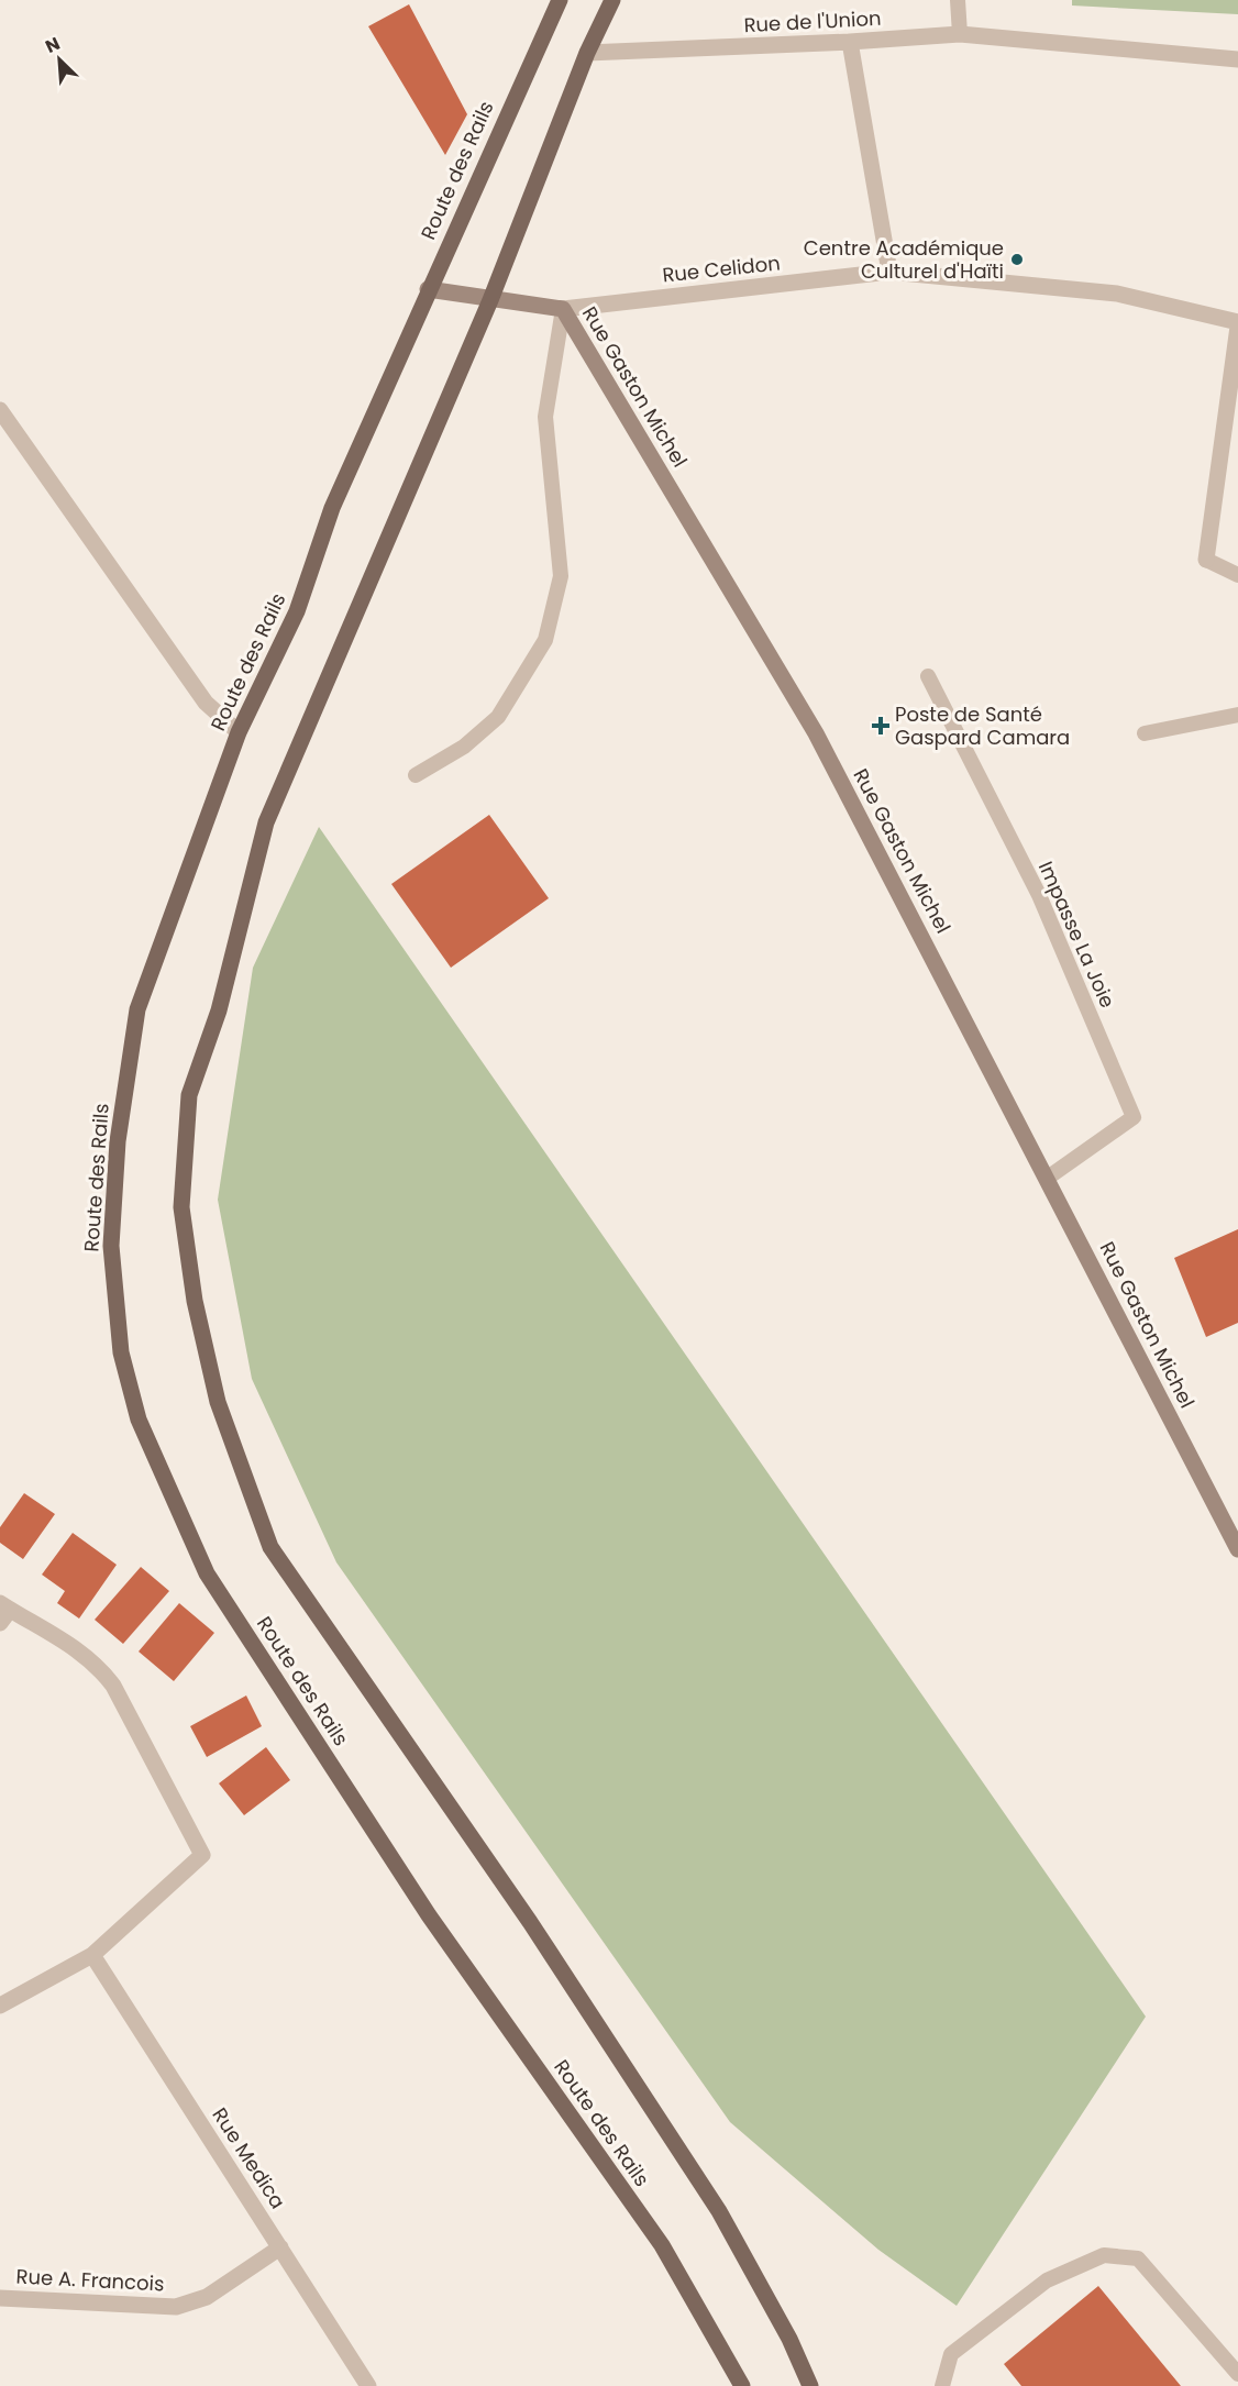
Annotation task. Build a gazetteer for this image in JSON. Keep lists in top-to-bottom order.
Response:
{
  "streets": {
    "main road": ["Route des Rails"],
    "street": [
      "Rue de l'Union",
      "Rue Celidon",
      "Rue Gaston Michel",
      "Rue Medica",
      "Rue A. Francois"
    ],
    "lane": ["Impasse La Joie"]
  },
  "crossings": [
    ["Route des Rails", "Rue Gaston Michel"],
    ["Rue Celidon", "Rue Gaston Michel"],
    ["Rue Gaston Michel", "Impasse La Joie"],
    ["Rue Medica", "Rue A. Francois"]
  ],
  "places": {
    "other": ["Centre Académique Culturel d'Haïti"],
    "health": ["Poste de Santé Gaspard Camara"]
  },
  "north": "top left"
}
